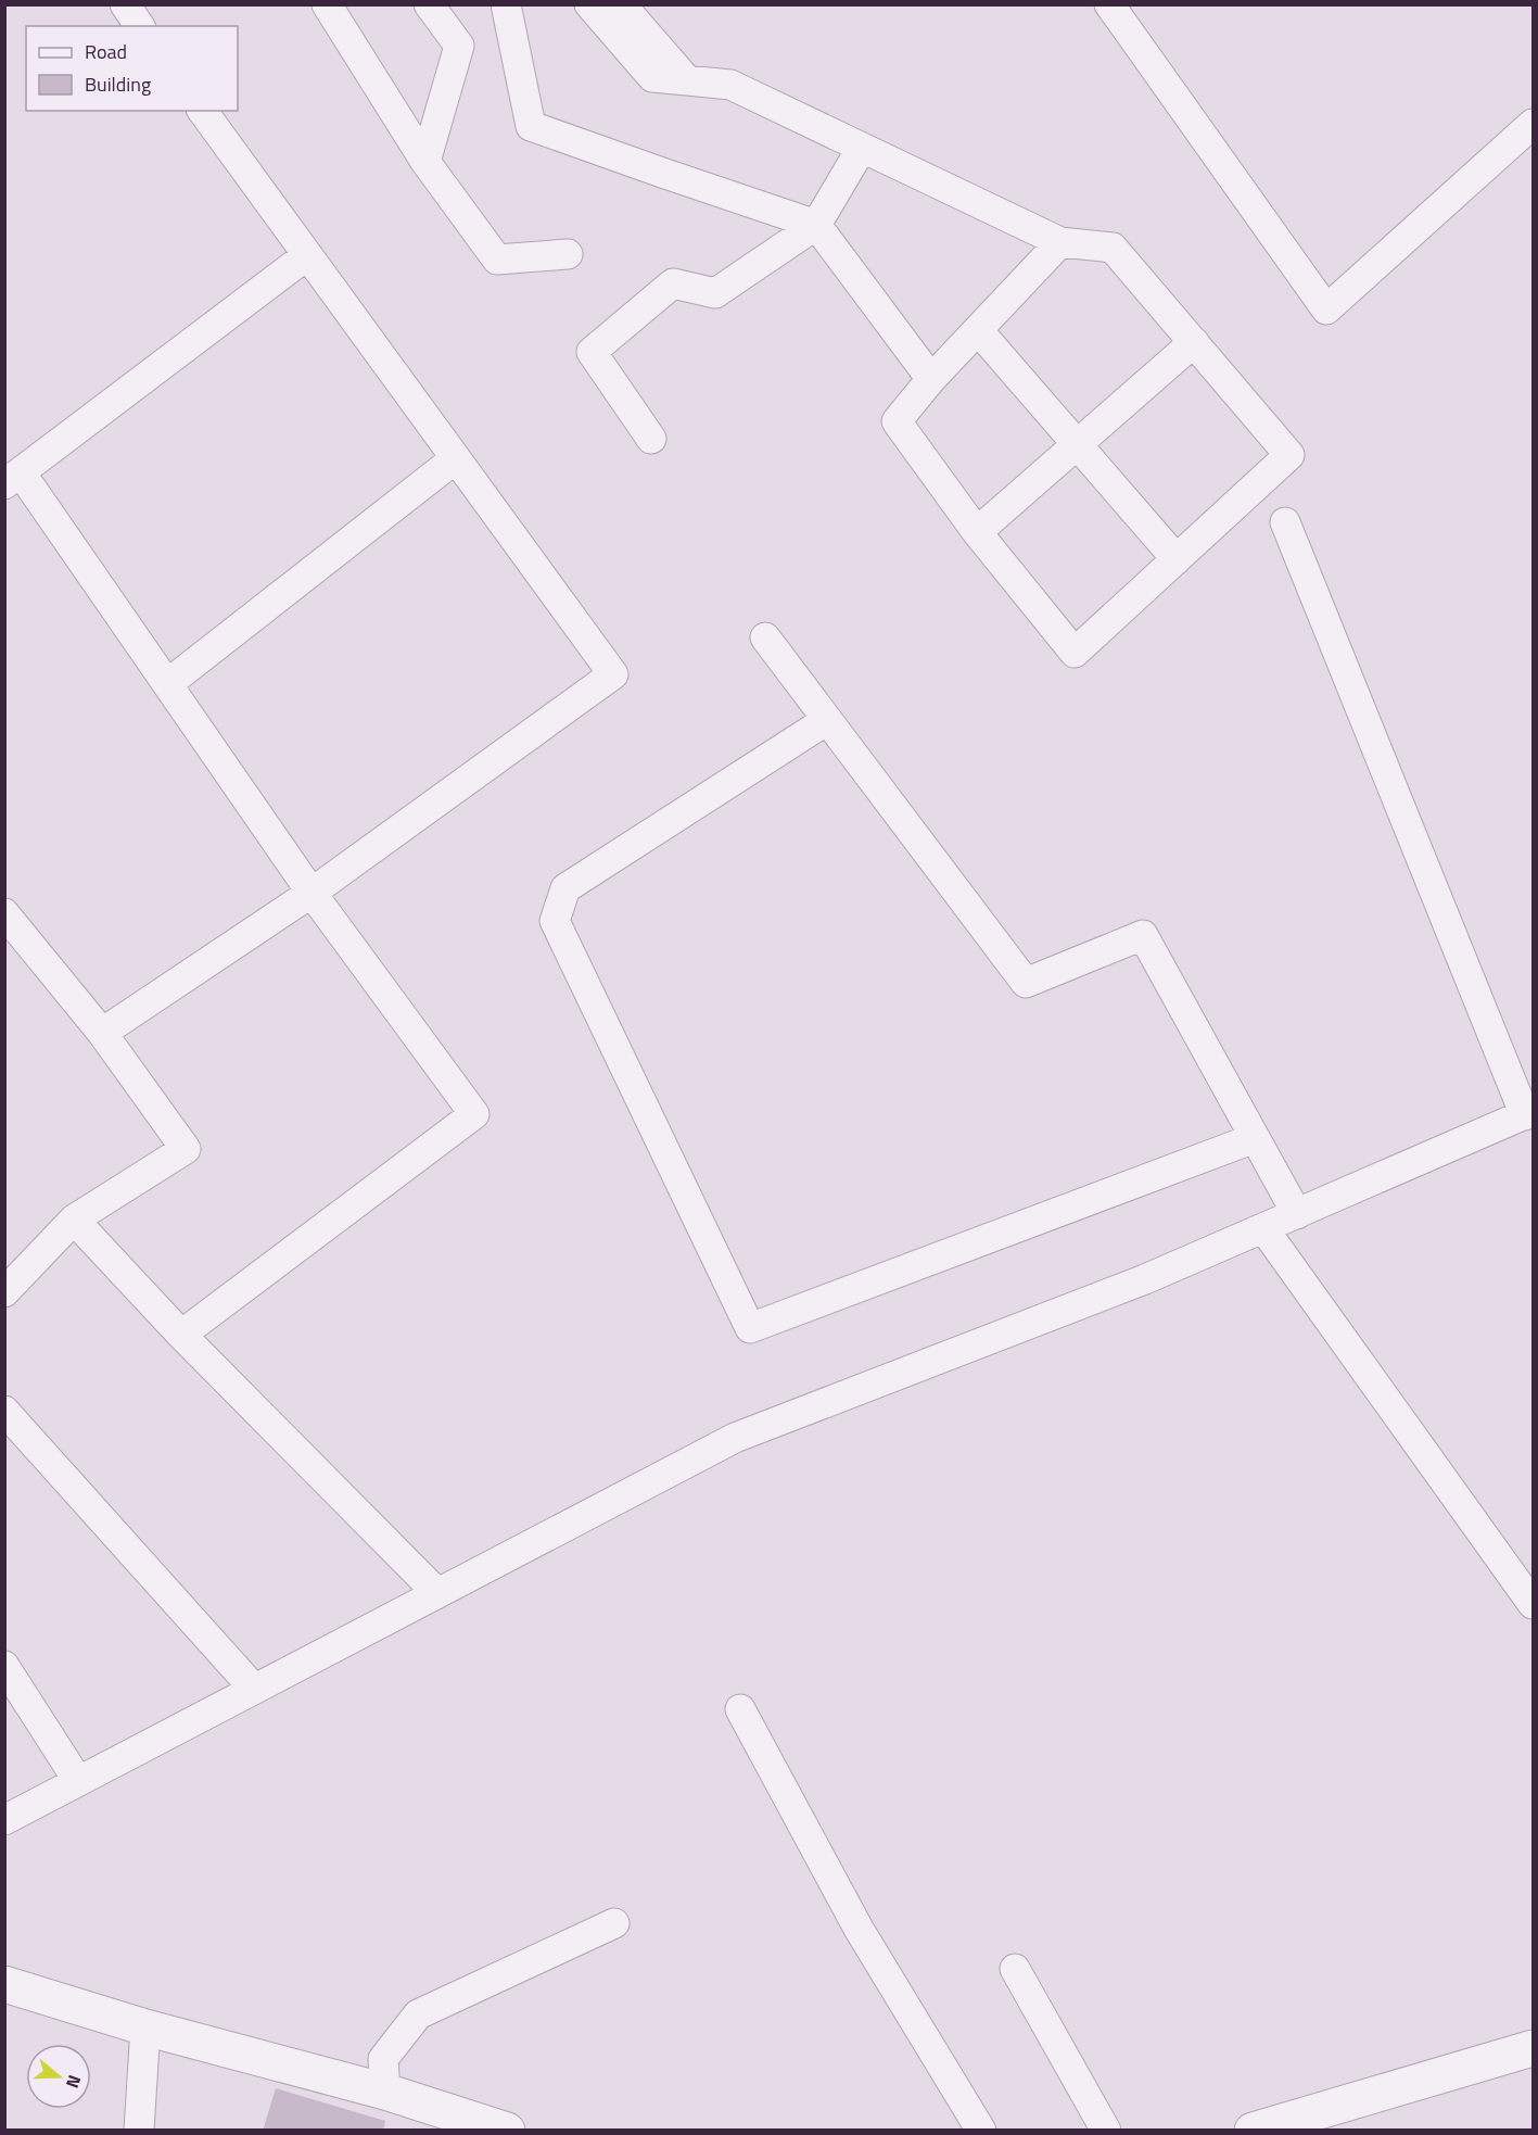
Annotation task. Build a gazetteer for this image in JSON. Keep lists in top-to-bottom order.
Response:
{
  "legend": ["Road", "Building"],
  "north": "right"
}
